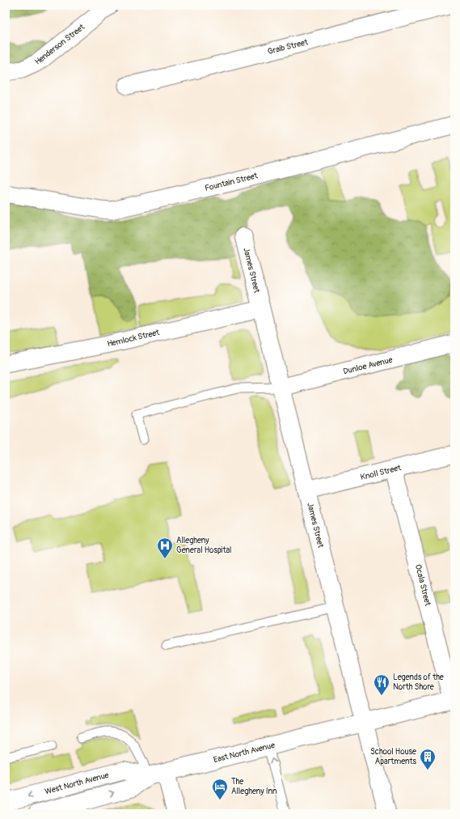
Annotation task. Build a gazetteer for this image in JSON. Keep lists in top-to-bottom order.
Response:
{
  "streets": {
    "main road": ["East North Avenue", "West North Avenue"],
    "street": [
      "Henderson Street",
      "Graib Street",
      "Fountain Street",
      "James Street",
      "Hemlock Street",
      "Dunloe Avenue",
      "Knoll Street",
      "Ocala Street"
    ]
  },
  "crossings": [
    ["James Street", "Hemlock Street"],
    ["James Street", "Dunloe Avenue"],
    ["James Street", "Knoll Street"],
    ["James Street", "East North Avenue"],
    ["Knoll Street", "Ocala Street"],
    ["Ocala Street", "East North Avenue"],
    ["East North Avenue", "West North Avenue"]
  ],
  "one_way": ["West North Avenue"],
  "places": {
    "hospital": ["Allegheny General Hospital"],
    "restaurant": ["Legends of the North Shore"],
    "building": ["School House Apartments"],
    "hotel": ["The Allegheny Inn"]
  }
}
